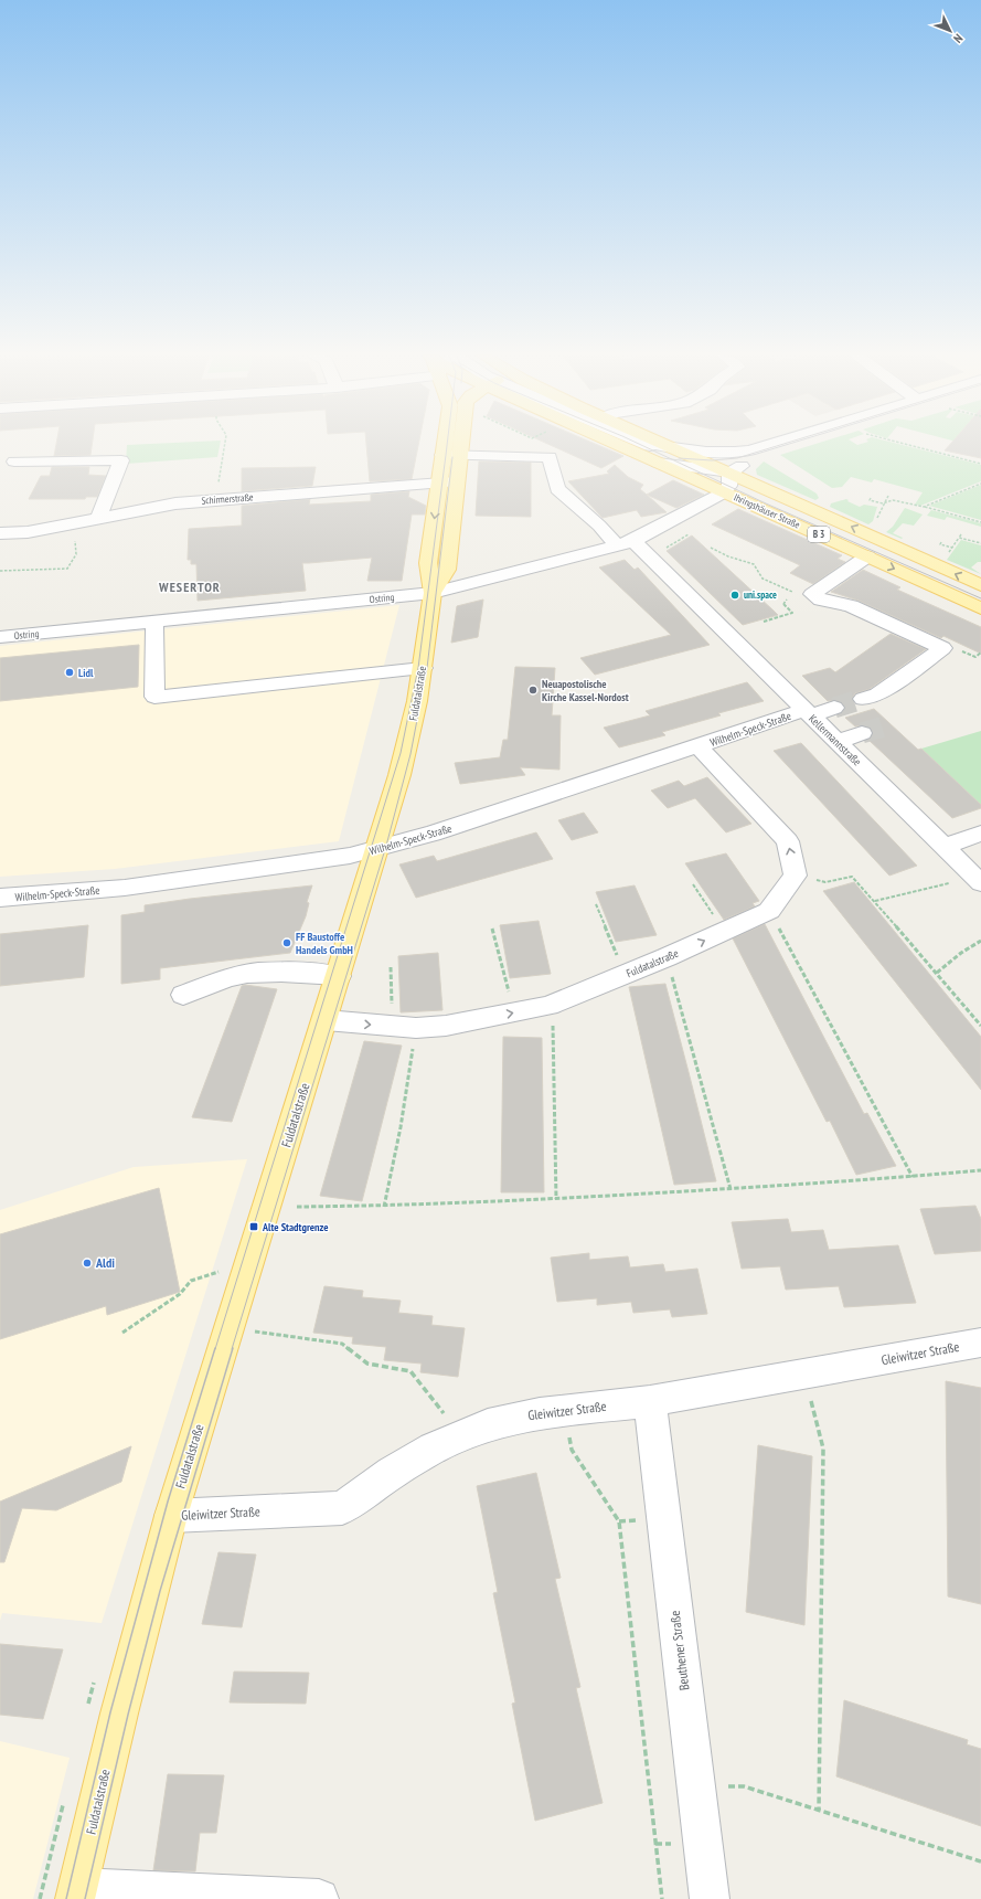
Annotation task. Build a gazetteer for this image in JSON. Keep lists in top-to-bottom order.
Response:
{
  "streets": {
    "main road": ["Ihringshäuser Straße", "B 3", "Fuldatalstraße"],
    "street": [
      "Schirmerstraße",
      "Ostring",
      "Wilhelm-Speck-Straße",
      "Kellermannstraße",
      "Gleiwitzer Straße",
      "Beuthener Straße"
    ]
  },
  "crossings": [
    ["Schirmerstraße", "Fuldatalstraße"],
    ["Ihringshäuser Straße", "Ostring"],
    ["Ostring", "Fuldatalstraße"],
    ["Ostring", "Kellermannstraße"],
    ["Fuldatalstraße", "Wilhelm-Speck-Straße"],
    ["Fuldatalstraße", "Kellermannstraße"],
    ["Fuldatalstraße", "Gleiwitzer Straße"],
    ["Wilhelm-Speck-Straße", "Kellermannstraße"],
    ["Gleiwitzer Straße", "Beuthener Straße"]
  ],
  "districts": ["WESERTOR"],
  "places": {
    "other": [
      "uni.space",
      "Lidl",
      "Neuapostolische Kirche Kassel-Nordost",
      "FF Baustoffe Handels GmbH",
      "Aldi"
    ],
    "transit": ["Alte Stadtgrenze"]
  },
  "north": "bottom right"
}
